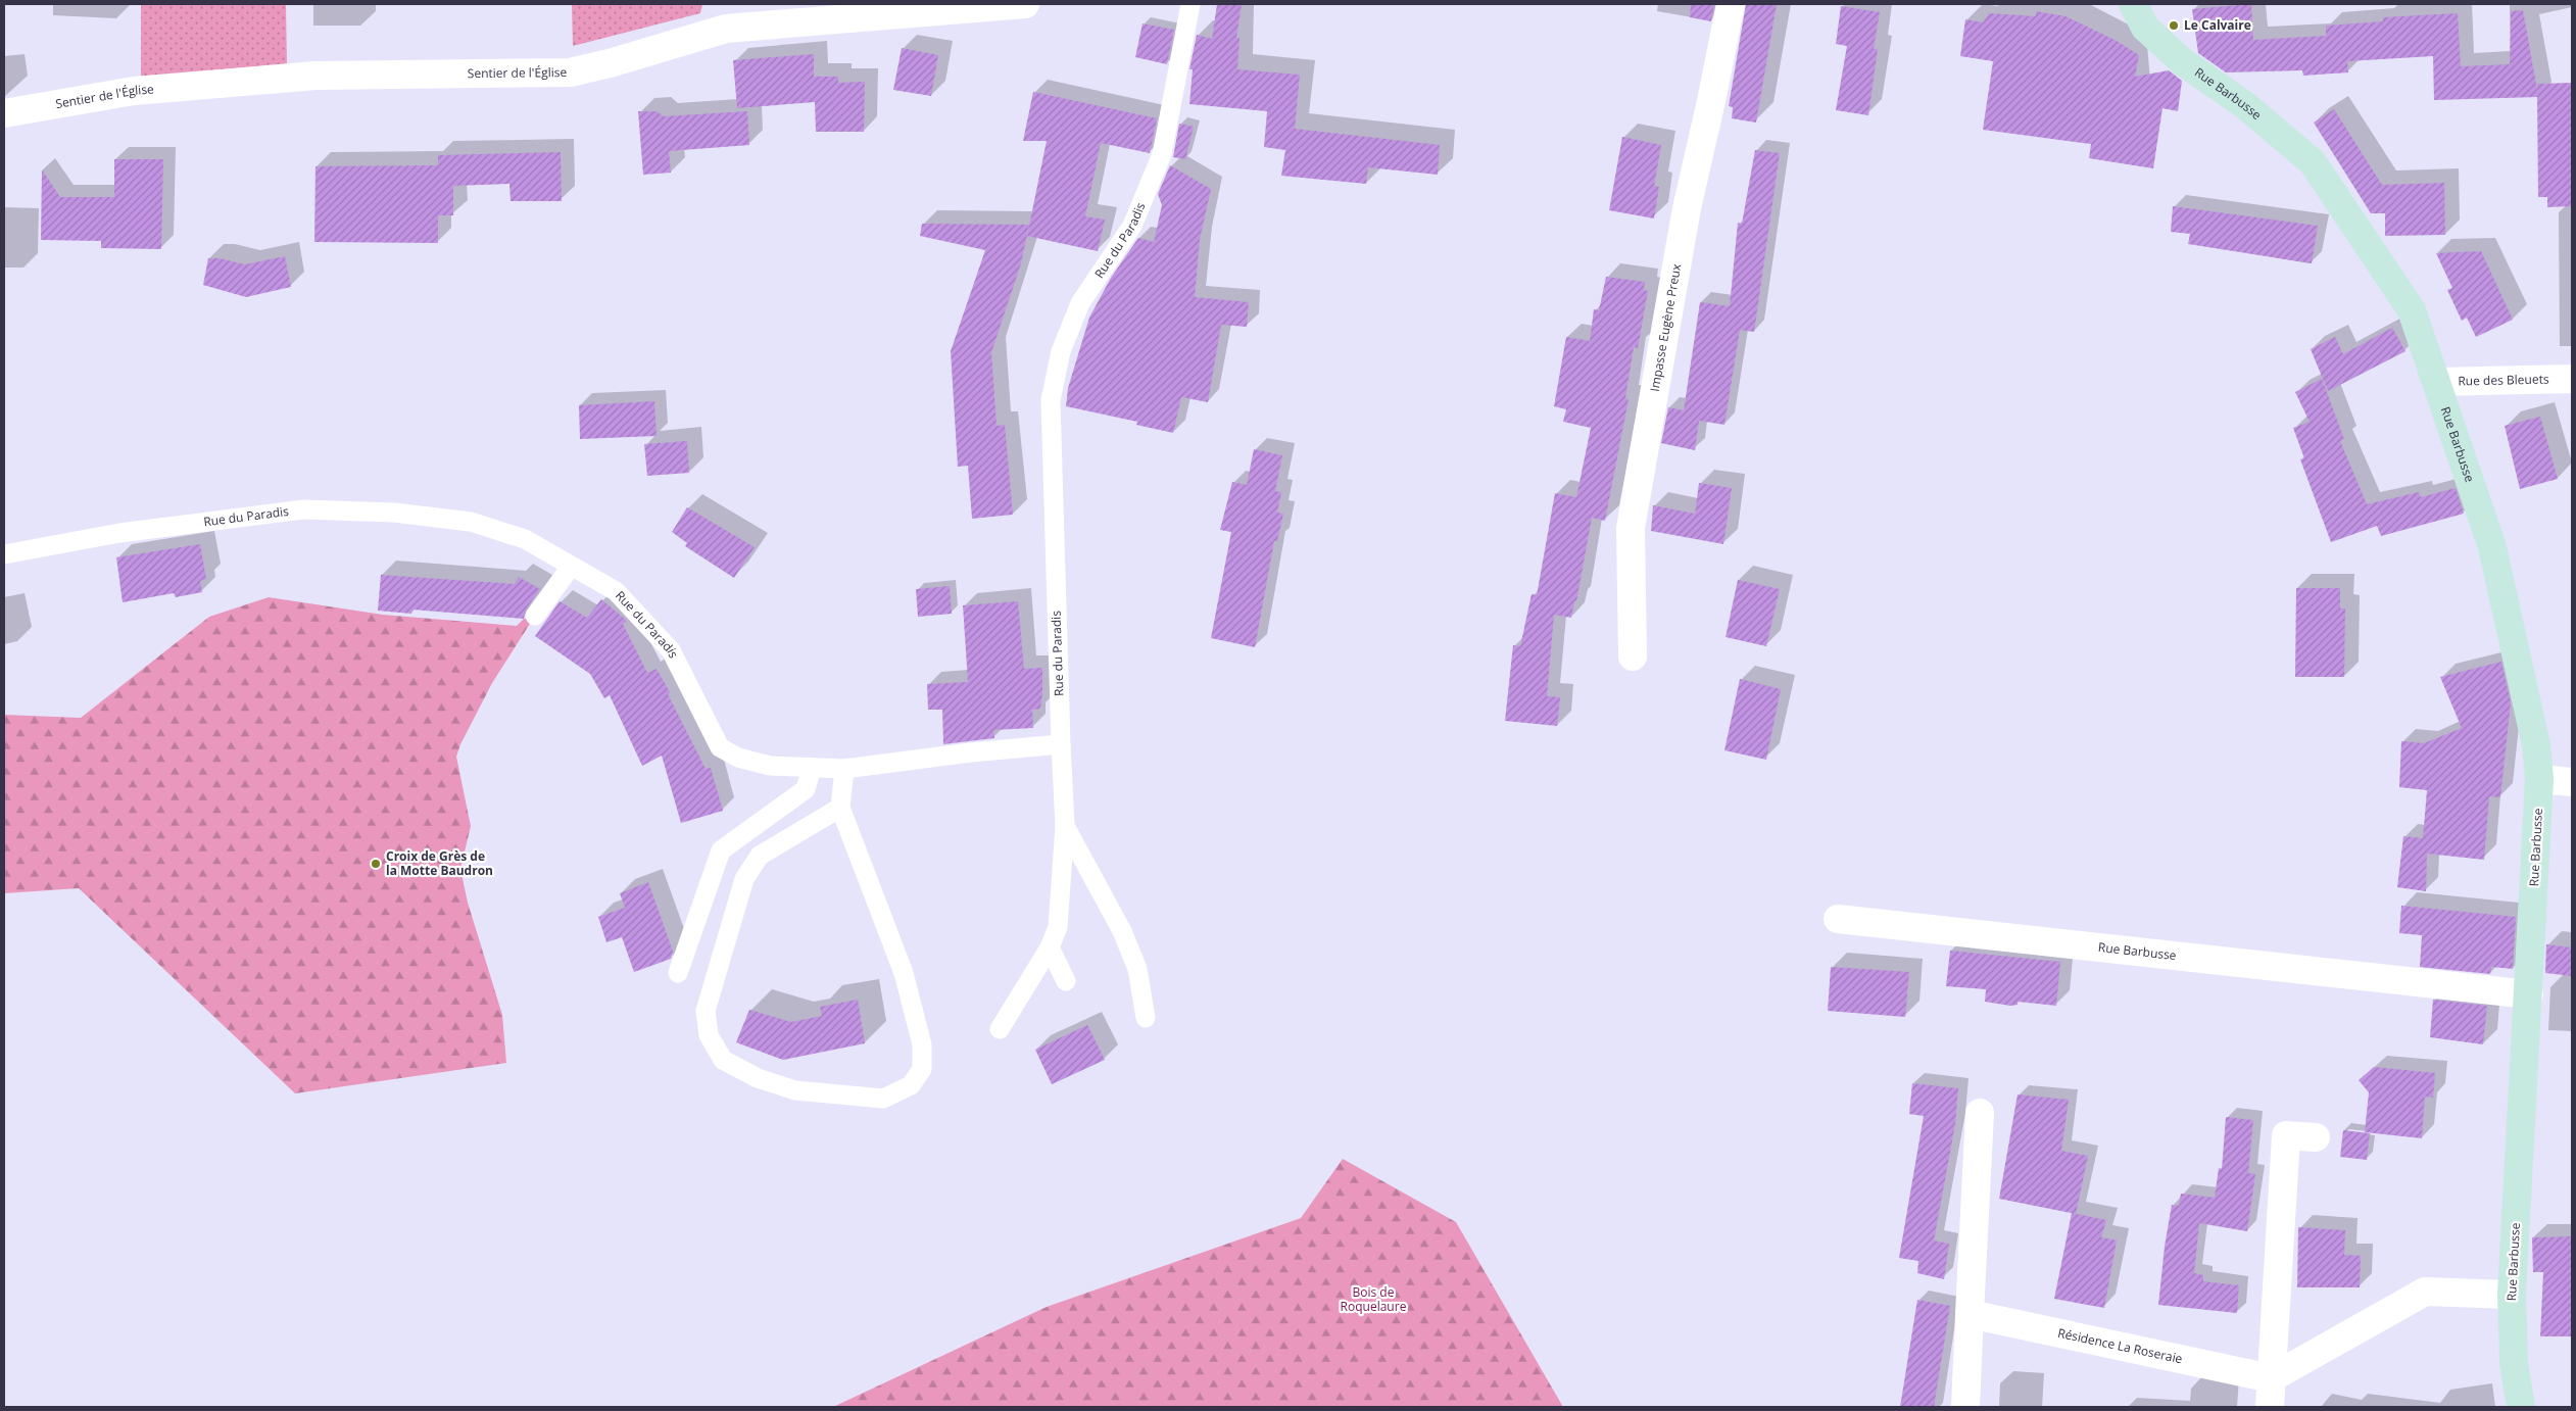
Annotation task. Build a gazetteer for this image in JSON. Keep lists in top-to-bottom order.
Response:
{
  "streets": {
    "street": [
      "Sentier de l'Église",
      "Rue Barbusse",
      "Impasse Eugène Preux",
      "Rue des Bleuets",
      "Résidence La Roseraie"
    ],
    "lane": ["Rue du Paradis"]
  },
  "crossings": [
    ["Rue Barbusse", "Rue des Bleuets"]
  ],
  "parks": ["Bois de Roquelaure"],
  "places": ["Le Calvaire", "Croix de Grès de la Motte Baudron"]
}
